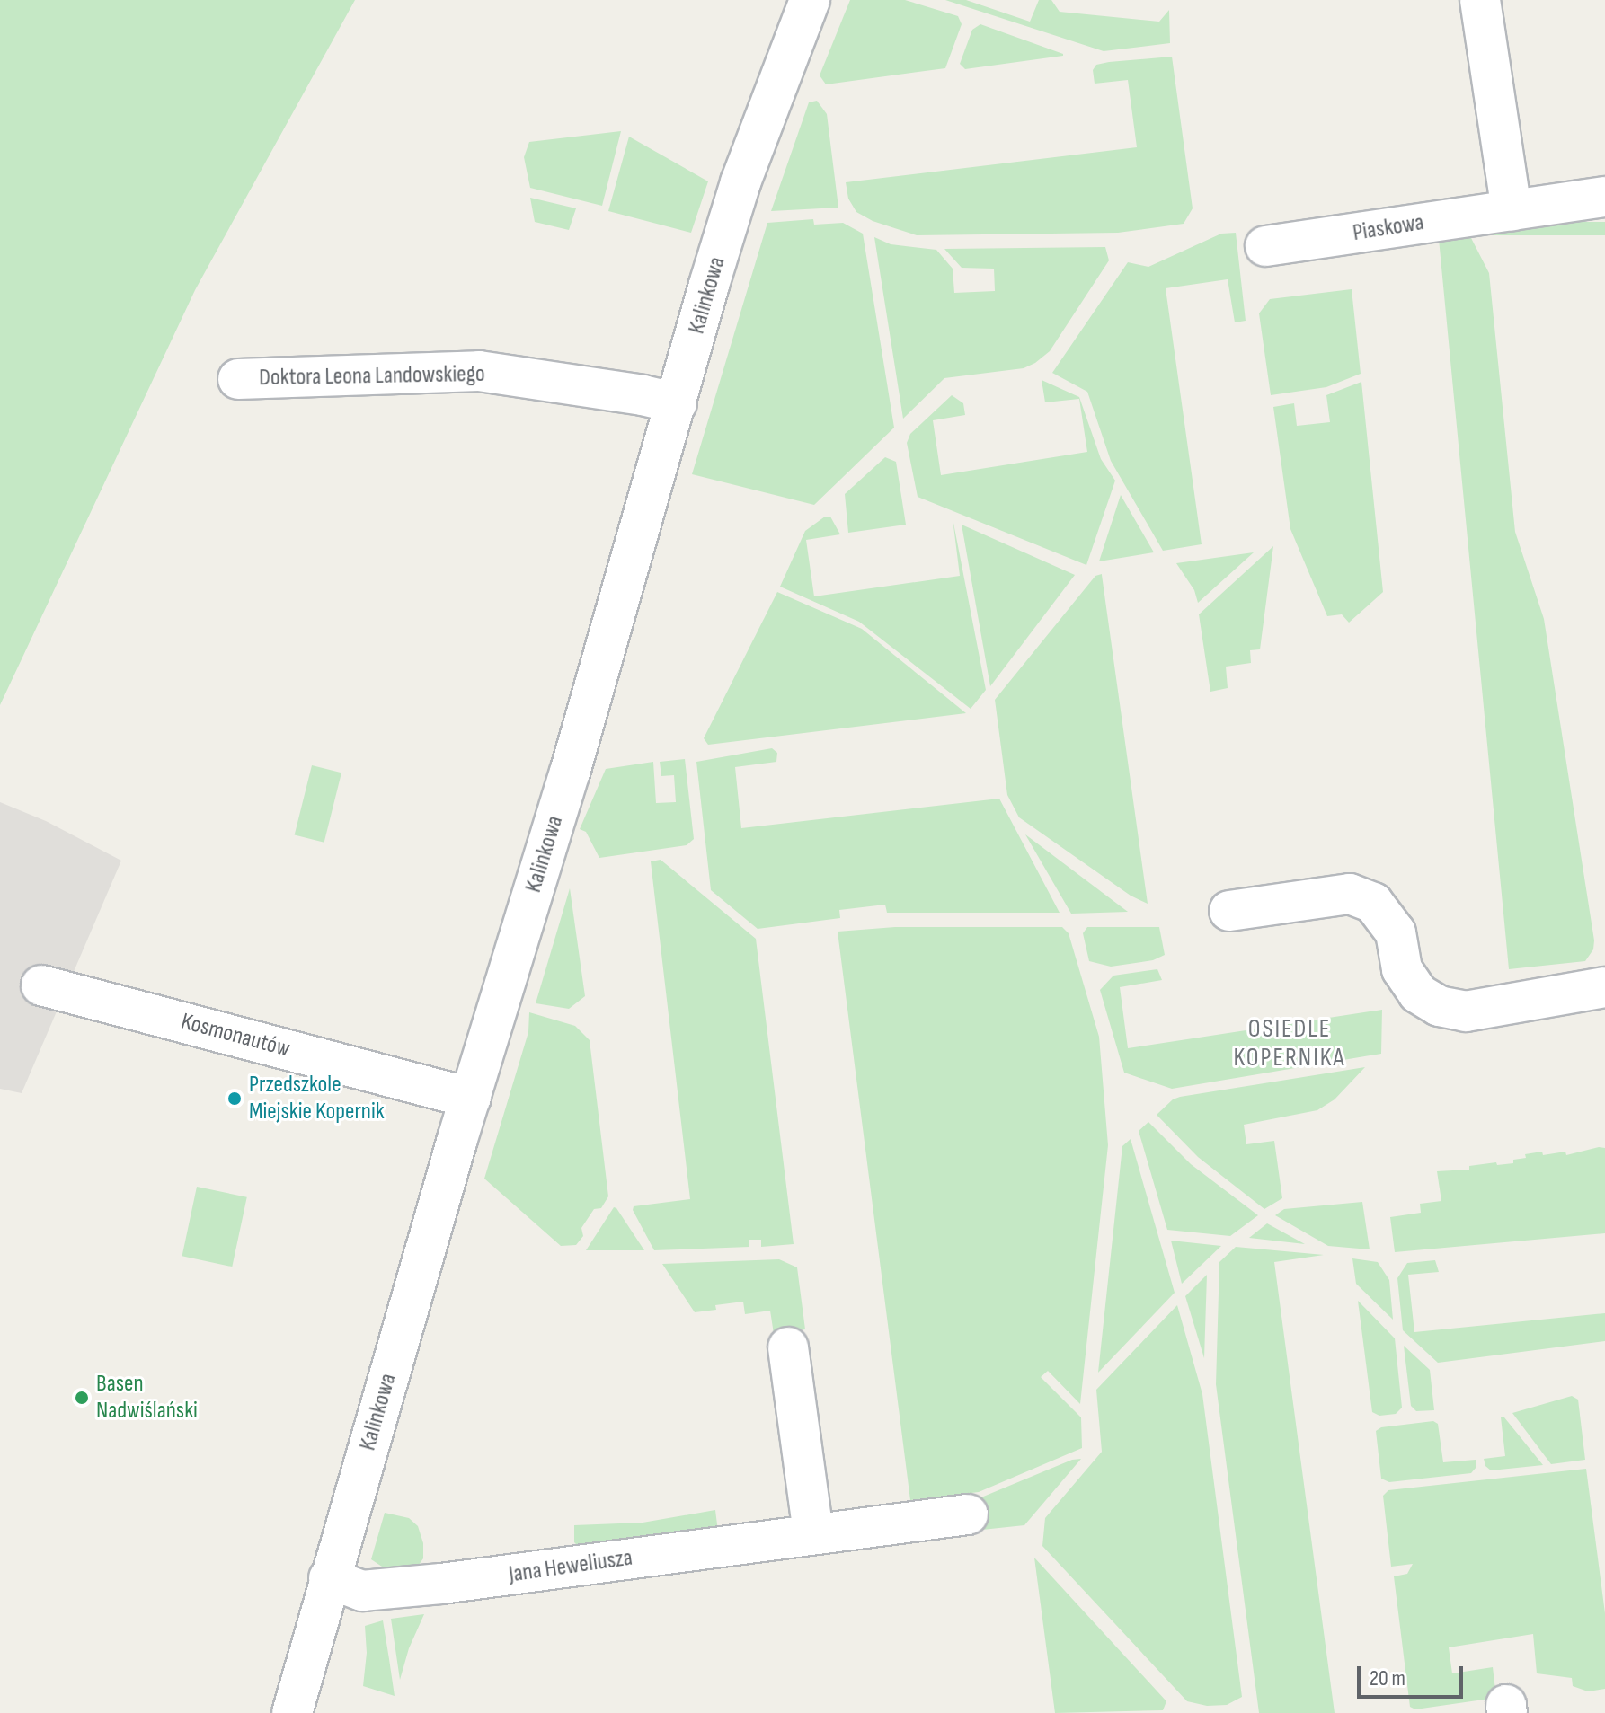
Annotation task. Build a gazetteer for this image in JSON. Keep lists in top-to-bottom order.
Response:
{
  "streets": {
    "street": [
      "Piaskowa",
      "Kalinkowa",
      "Doktora Leona Landowskiego",
      "Kosmonautów",
      "Jana Heweliusza"
    ]
  },
  "crossings": [
    ["Kalinkowa", "Doktora Leona Landowskiego"],
    ["Kalinkowa", "Kosmonautów"],
    ["Kalinkowa", "Jana Heweliusza"]
  ],
  "districts": ["OSIEDLE KOPERNIKA"],
  "places": ["Przedszkole Miejskie Kopernik", "Basen Nadwiślański"],
  "scale_bar": "20 m"
}
